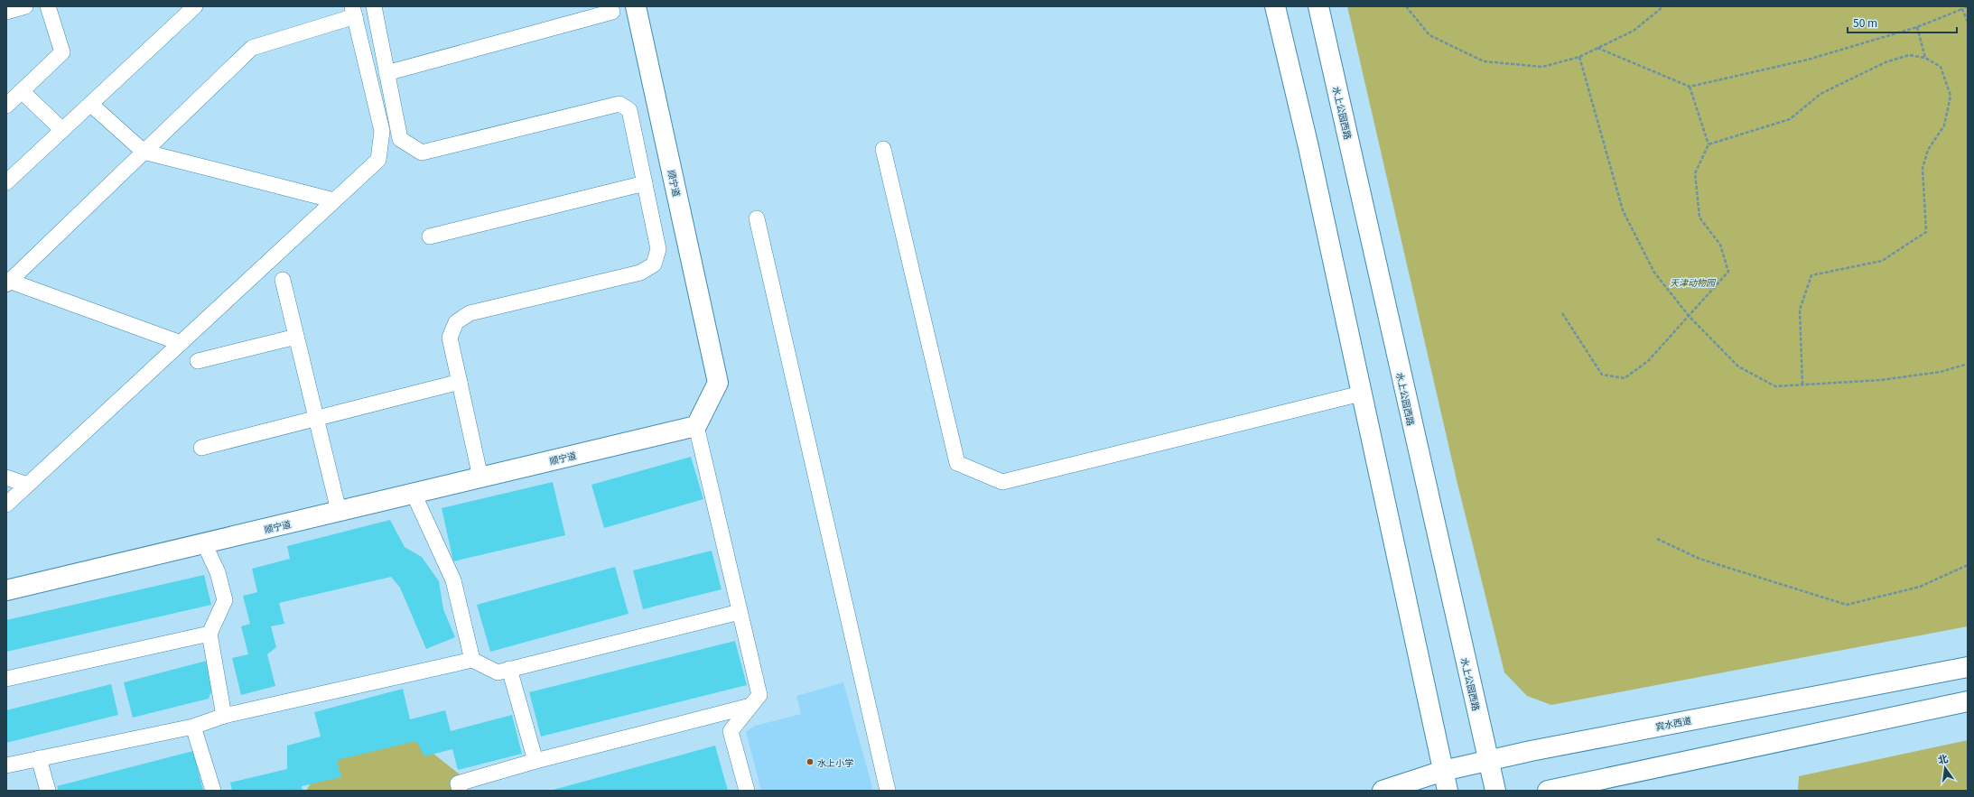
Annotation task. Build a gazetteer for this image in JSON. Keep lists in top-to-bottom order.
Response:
{
  "streets": {
    "main road": ["水上公园西路", "顺宁道", "宾水西道"]
  },
  "crossings": [
    ["水上公园西路", "宾水西道"]
  ],
  "parks": ["天津动物园"],
  "places": ["水上小学"],
  "scale_bar": "50 m",
  "north": "top"
}
